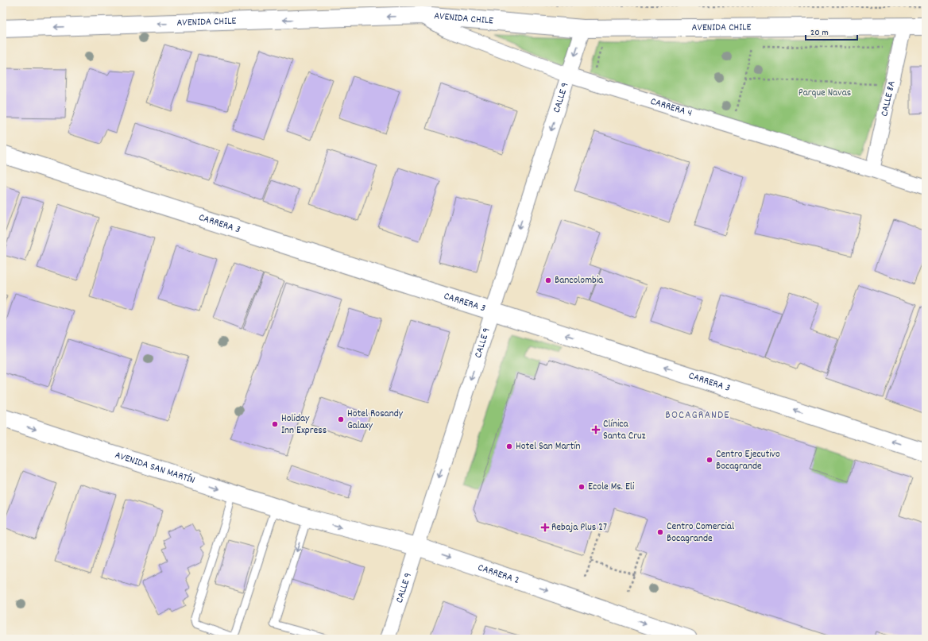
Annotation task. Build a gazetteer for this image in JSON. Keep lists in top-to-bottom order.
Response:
{
  "streets": {
    "main road": [
      "AVENIDA CHILE",
      "CARRERA 3",
      "AVENIDA SAN MARTÍN",
      "CARRERA 2"
    ],
    "street": ["CALLE 9", "CALLE 8A", "CARRERA 4"]
  },
  "crossings": [
    ["AVENIDA CHILE", "CALLE 9"],
    ["AVENIDA CHILE", "CALLE 8A"],
    ["AVENIDA CHILE", "CARRERA 4"],
    ["CALLE 9", "CARRERA 4"],
    ["CALLE 9", "CARRERA 3"],
    ["CALLE 9", "CARRERA 2"],
    ["CALLE 8A", "CARRERA 4"],
    ["AVENIDA SAN MARTÍN", "CARRERA 2"]
  ],
  "one_way": [
    "AVENIDA CHILE",
    "CALLE 9",
    "CARRERA 3",
    "AVENIDA SAN MARTÍN",
    "CARRERA 2"
  ],
  "districts": ["BOCAGRANDE"],
  "parks": ["Parque Navas"],
  "places": {
    "other": [
      "Bancolombia",
      "Hotel Rosandy Galaxy",
      "Holiday Inn Express",
      "Hotel San Martín",
      "Centro Ejecutivo Bocagrande",
      "Ecole Ms. Eli",
      "Centro Comercial Bocagrande"
    ],
    "health": ["Clínica Santa Cruz", "Rebaja Plus 27"]
  },
  "scale_bar": "20 m"
}
